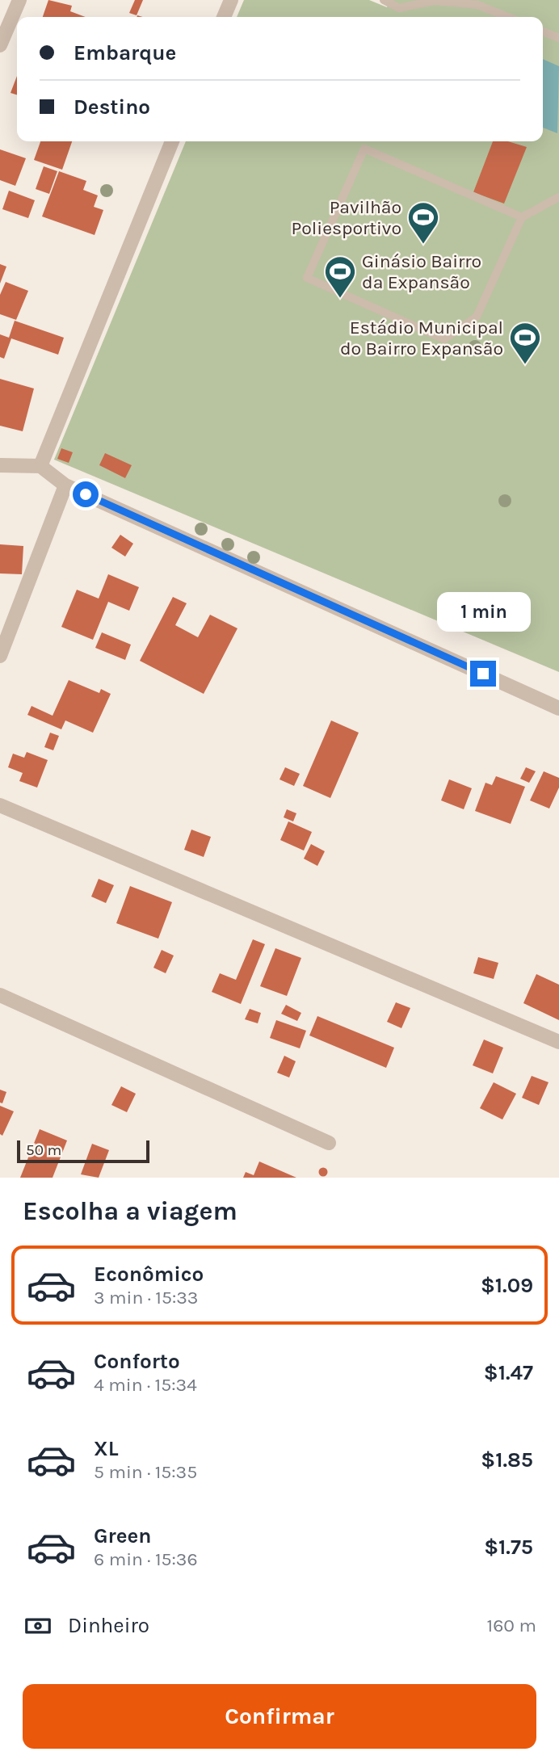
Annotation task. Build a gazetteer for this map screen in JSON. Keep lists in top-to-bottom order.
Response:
{
  "places": {
    "sports": ["Pavilhão Poliesportivo", "Ginásio Bairro da Expansão", "Estádio Municipal do Bairro Expansão"]
  },
  "scale_bar": "50 m",
  "page": {
    "banner": ["Embarque", "Destino"],
    "bubble": "1 min",
    "scale": "50 m",
    "heading": "Escolha a viagem",
    "list": [
      {
        "name": "Econômico",
        "note": "3 min · 15:33",
        "value": "$1.09"
      },
      {
        "name": "Conforto",
        "note": "4 min · 15:34",
        "value": "$1.47"
      },
      {
        "name": "XL",
        "note": "5 min · 15:35",
        "value": "$1.85"
      },
      {
        "name": "Green",
        "note": "6 min · 15:36",
        "value": "$1.75"
      }
    ],
    "pay": ["Dinheiro", "160 m"],
    "buttons": "Confirmar"
  }
}
